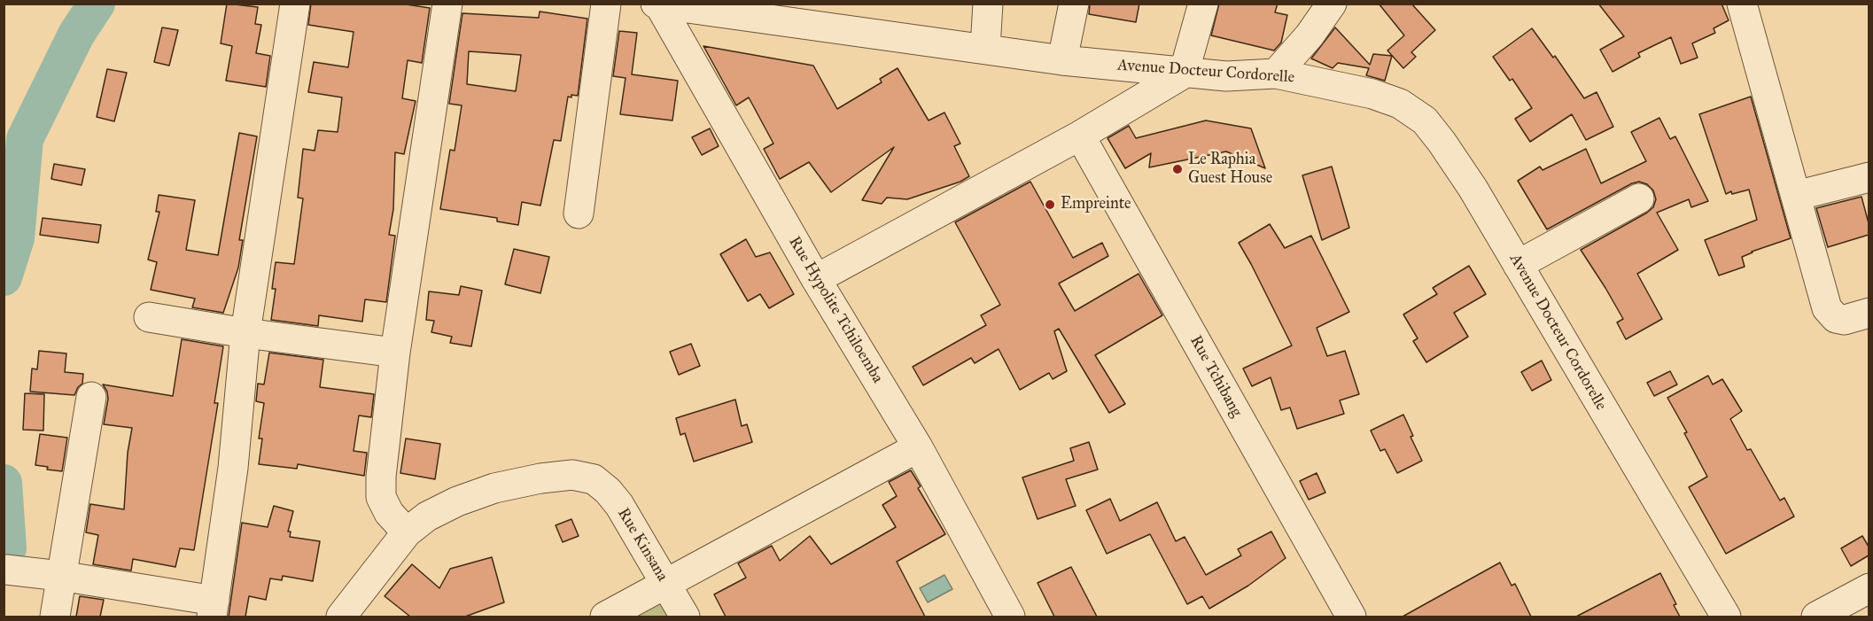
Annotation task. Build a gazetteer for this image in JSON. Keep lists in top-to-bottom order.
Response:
{
  "streets": {
    "street": [
      "Avenue Docteur Cordorelle",
      "Rue Hypolite Tchiloemba",
      "Rue Tchibang",
      "Rue Kinsana"
    ]
  },
  "crossings": [
    ["Avenue Docteur Cordorelle", "Rue Hypolite Tchiloemba"]
  ],
  "places": ["Le Raphia Guest House", "Empreinte"]
}
